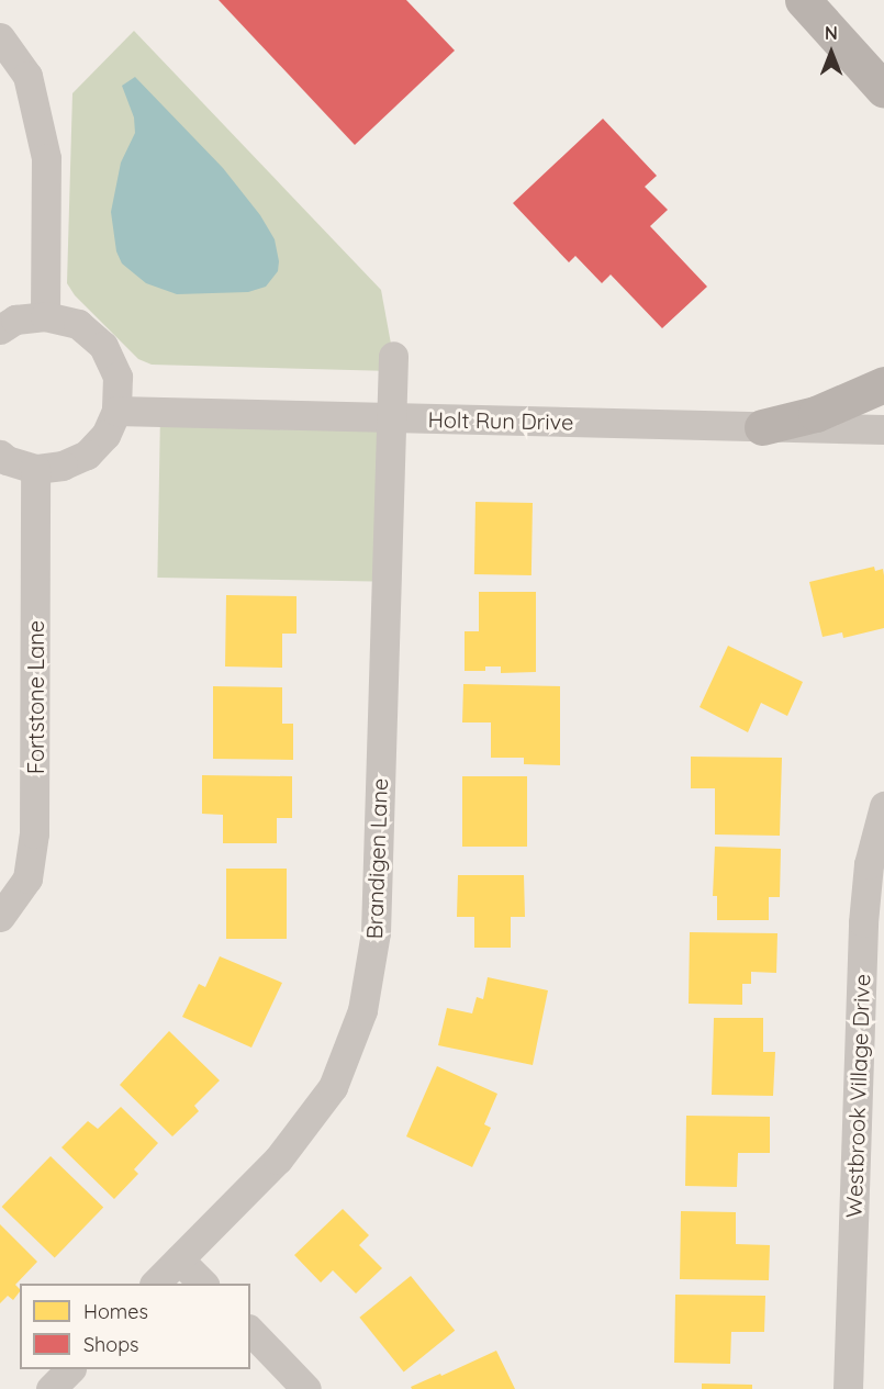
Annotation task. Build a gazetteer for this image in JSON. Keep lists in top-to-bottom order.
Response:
{
  "streets": {
    "street": [
      "Holt Run Drive",
      "Fortstone Lane",
      "Brandigen Lane",
      "Westbrook Village Drive"
    ]
  },
  "crossings": [
    ["Holt Run Drive", "Brandigen Lane"]
  ],
  "legend": ["Homes", "Shops"],
  "north": "top"
}
